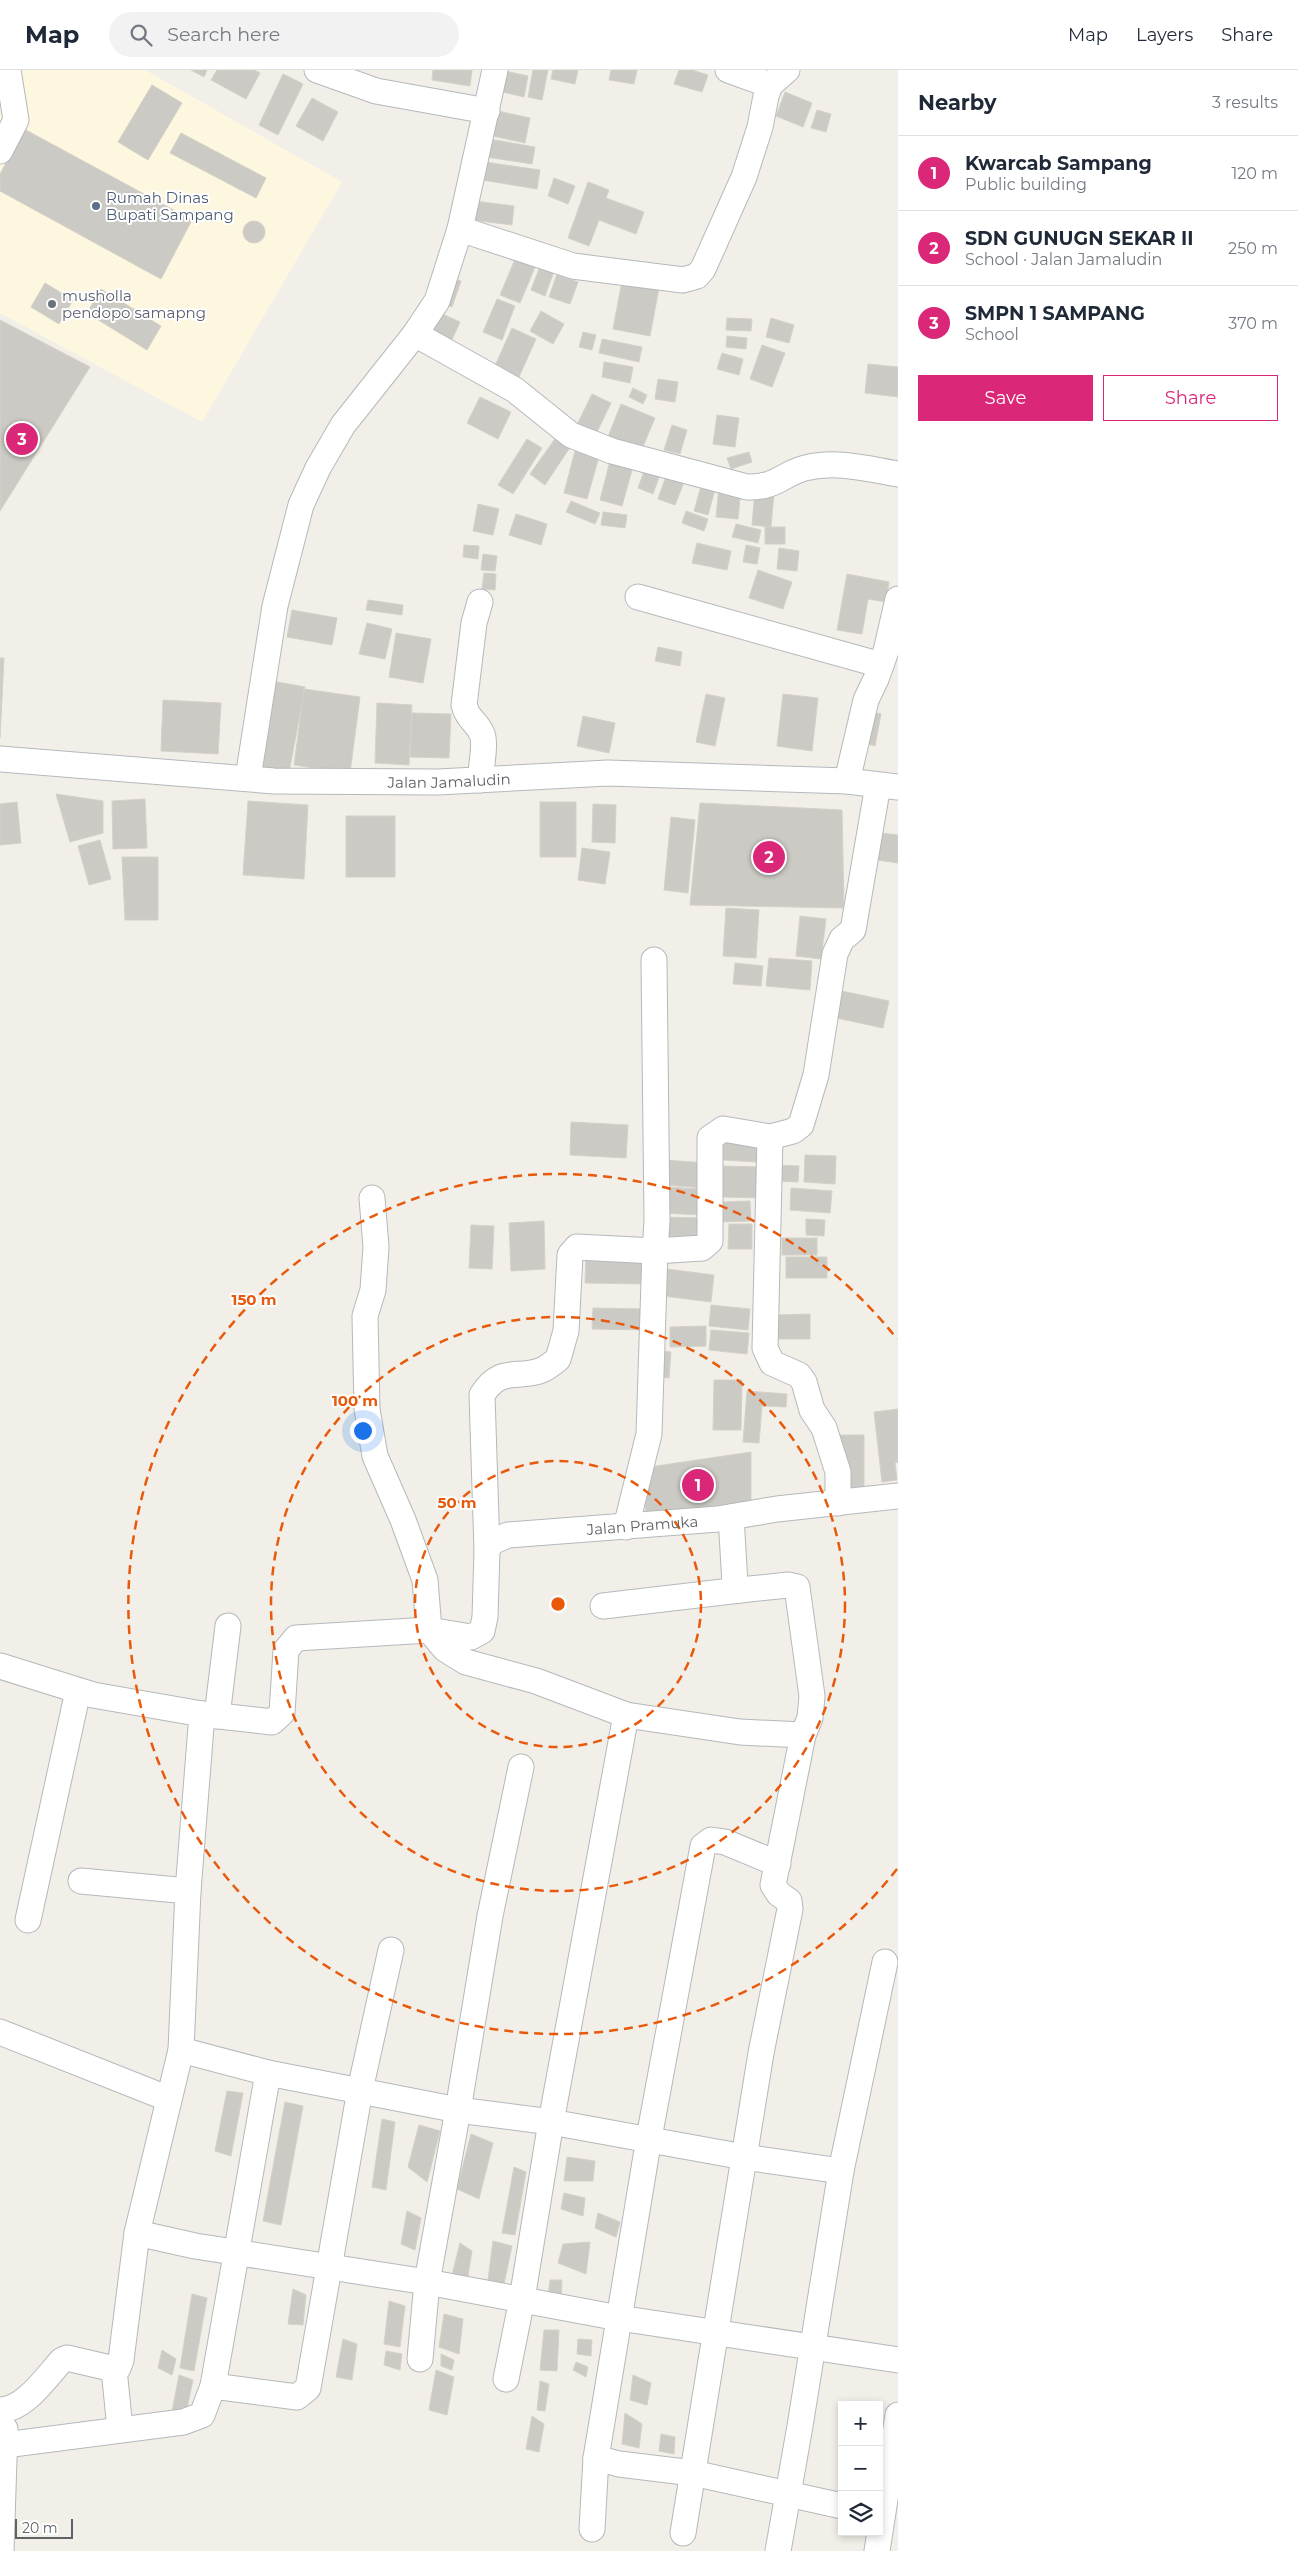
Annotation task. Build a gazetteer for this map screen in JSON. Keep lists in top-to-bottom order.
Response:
{
  "streets": {
    "street": ["Jalan Jamaludin", "Jalan Pramuka"]
  },
  "places": ["Rumah Dinas Bupati Sampang", "musholla pendopo samapng"],
  "scale_bar": "20 m",
  "page": {
    "header": "Map",
    "search": "Search here",
    "nav": ["Map", "Layers", "Share"],
    "heading": ["Nearby", "3 results"],
    "list": [
      {
        "mark": "1",
        "name": "Kwarcab Sampang",
        "note": "Public building",
        "value": "120 m"
      },
      {
        "mark": "2",
        "name": "SDN GUNUGN SEKAR II",
        "note": "School · Jalan Jamaludin",
        "value": "250 m"
      },
      {
        "mark": "3",
        "name": "SMPN 1 SAMPANG",
        "note": "School",
        "value": "370 m"
      }
    ],
    "buttons": ["Save", "Share"],
    "pins": ["3", "2", "1"],
    "map_buttons": ["+", "−"],
    "scale": "20 m"
  },
  "rings": ["150 m", "100 m", "50 m"]
}
